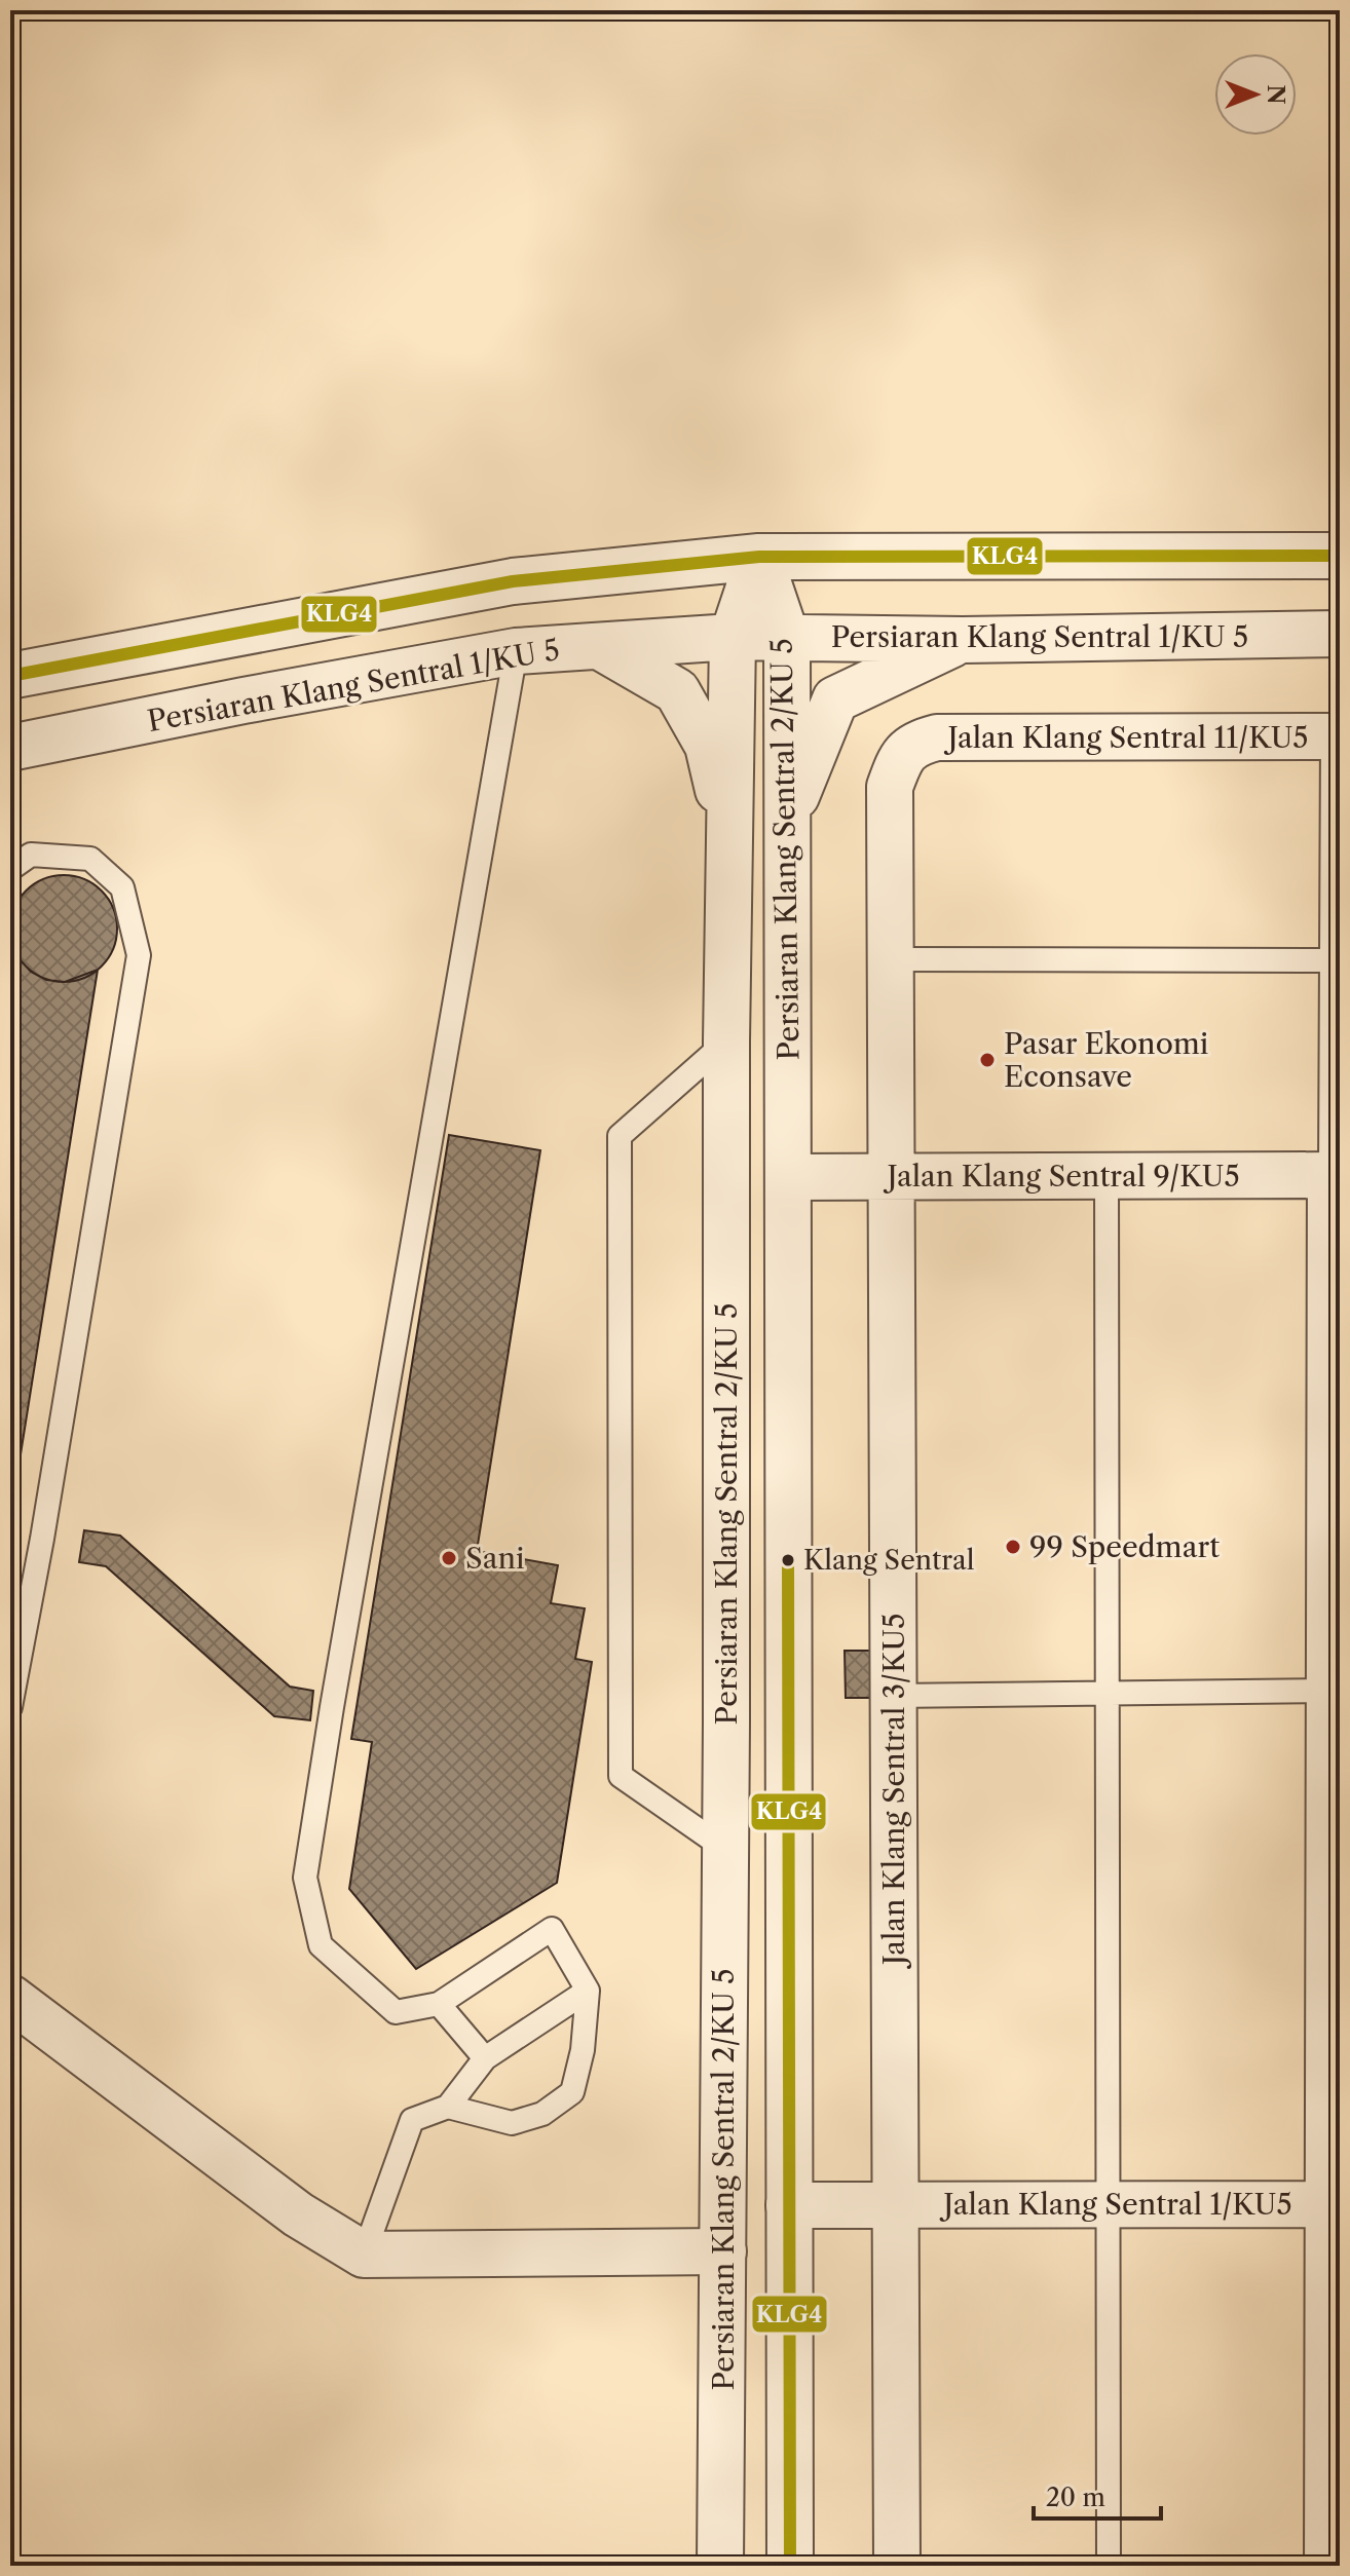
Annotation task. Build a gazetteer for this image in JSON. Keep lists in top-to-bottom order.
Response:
{
  "streets": {
    "street": [
      "Persiaran Klang Sentral 1/KU 5",
      "Jalan Klang Sentral 11/KU5",
      "Persiaran Klang Sentral 2/KU 5",
      "Jalan Klang Sentral 9/KU5",
      "Jalan Klang Sentral 3/KU5",
      "Jalan Klang Sentral 1/KU5"
    ]
  },
  "crossings": [
    ["Persiaran Klang Sentral 1/KU 5", "Persiaran Klang Sentral 2/KU 5"],
    ["Jalan Klang Sentral 11/KU5", "Jalan Klang Sentral 9/KU5"],
    ["Jalan Klang Sentral 11/KU5", "Jalan Klang Sentral 3/KU5"],
    ["Persiaran Klang Sentral 2/KU 5", "Jalan Klang Sentral 9/KU5"],
    ["Persiaran Klang Sentral 2/KU 5", "Jalan Klang Sentral 1/KU5"],
    ["Jalan Klang Sentral 9/KU5", "Jalan Klang Sentral 3/KU5"],
    ["Jalan Klang Sentral 3/KU5", "Jalan Klang Sentral 1/KU5"]
  ],
  "places": [
    "Pasar Ekonomi Econsave",
    "99 Speedmart",
    "Sani",
    "Klang Sentral"
  ],
  "lines": ["transit line KLG4"],
  "scale_bar": "20 m",
  "north": "right"
}
